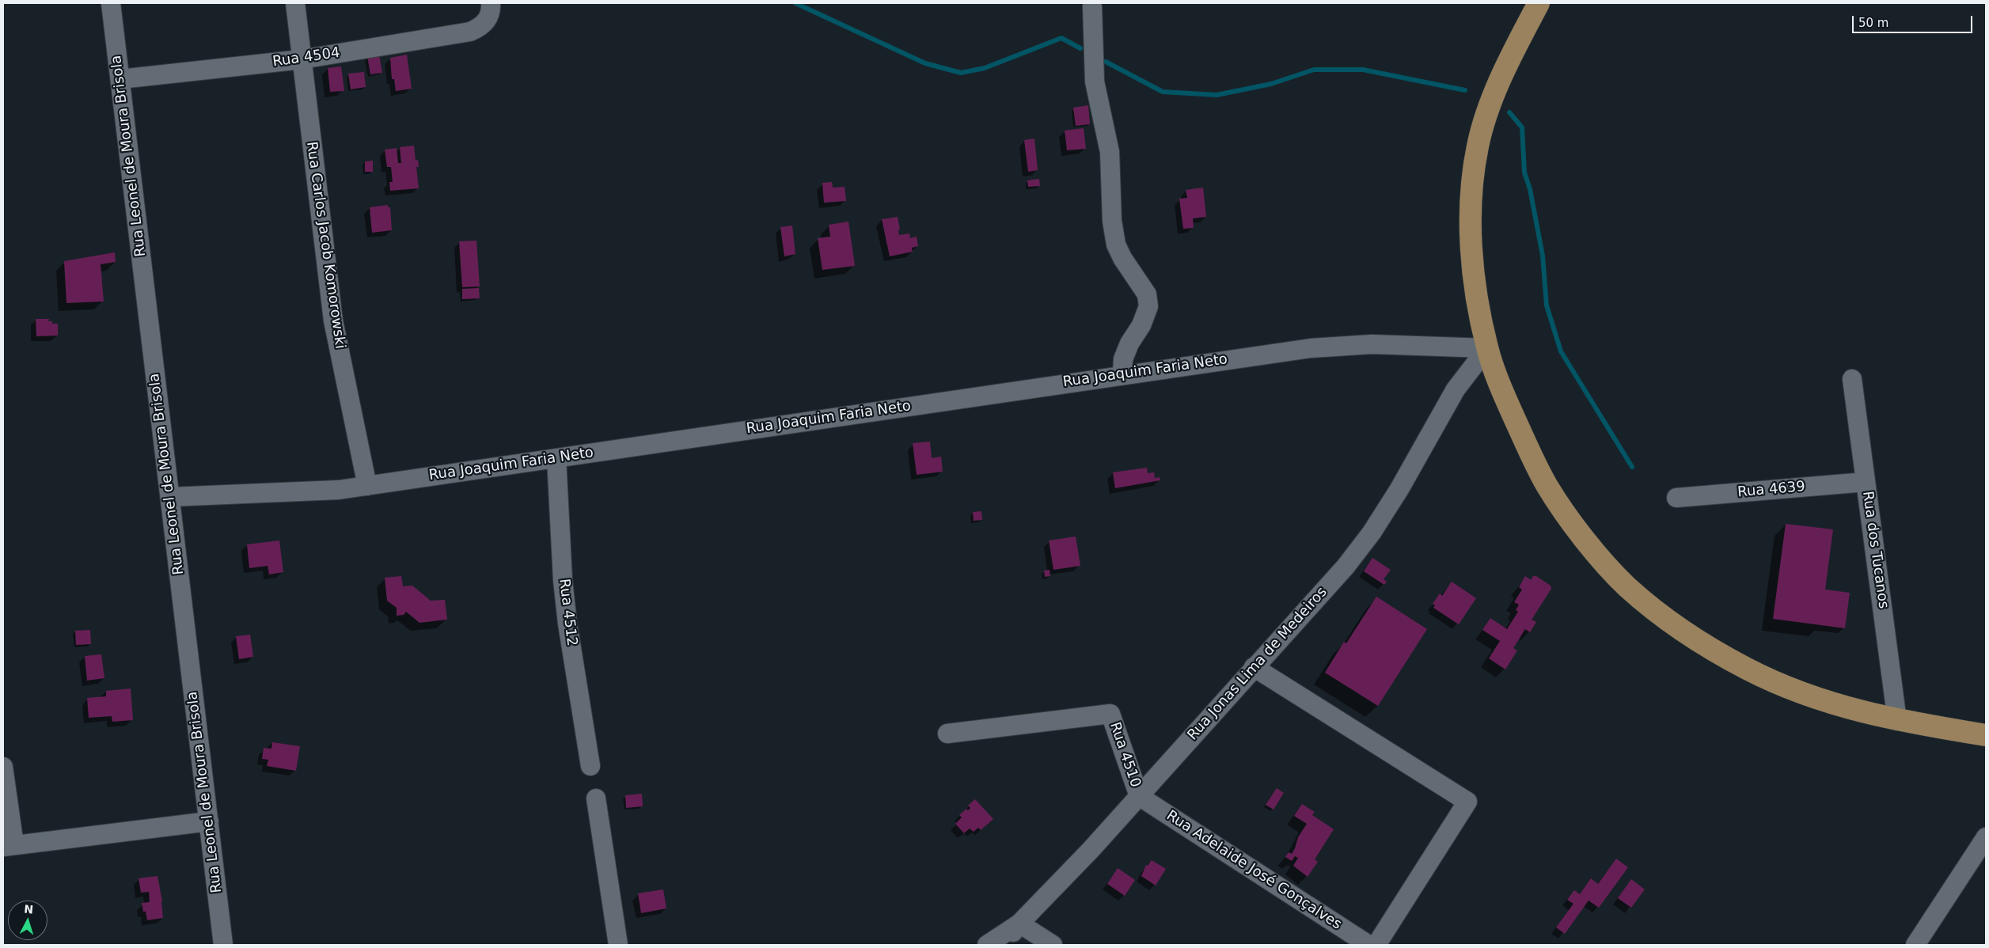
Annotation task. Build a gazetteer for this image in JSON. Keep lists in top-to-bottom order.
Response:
{
  "streets": {
    "street": [
      "Rua 4504",
      "Rua Leonel de Moura Brisola",
      "Rua Carlos Jacob Komorowski",
      "Rua Joaquim Faria Neto",
      "Rua 4639",
      "Rua dos Tucanos",
      "Rua 4512",
      "Rua Jonas Lima de Medeiros",
      "Rua 4510",
      "Rua Adelaide José Gonçalves"
    ]
  },
  "crossings": [
    ["Rua 4504", "Rua Leonel de Moura Brisola"],
    ["Rua 4504", "Rua Carlos Jacob Komorowski"],
    ["Rua Leonel de Moura Brisola", "Rua Joaquim Faria Neto"],
    ["Rua Carlos Jacob Komorowski", "Rua Joaquim Faria Neto"],
    ["Rua Joaquim Faria Neto", "Rua 4512"],
    ["Rua Joaquim Faria Neto", "Rua Jonas Lima de Medeiros"],
    ["Rua 4639", "Rua dos Tucanos"],
    ["Rua Jonas Lima de Medeiros", "Rua 4510"],
    ["Rua Jonas Lima de Medeiros", "Rua Adelaide José Gonçalves"],
    ["Rua 4510", "Rua Adelaide José Gonçalves"]
  ],
  "scale_bar": "50 m",
  "north": "top"
}
